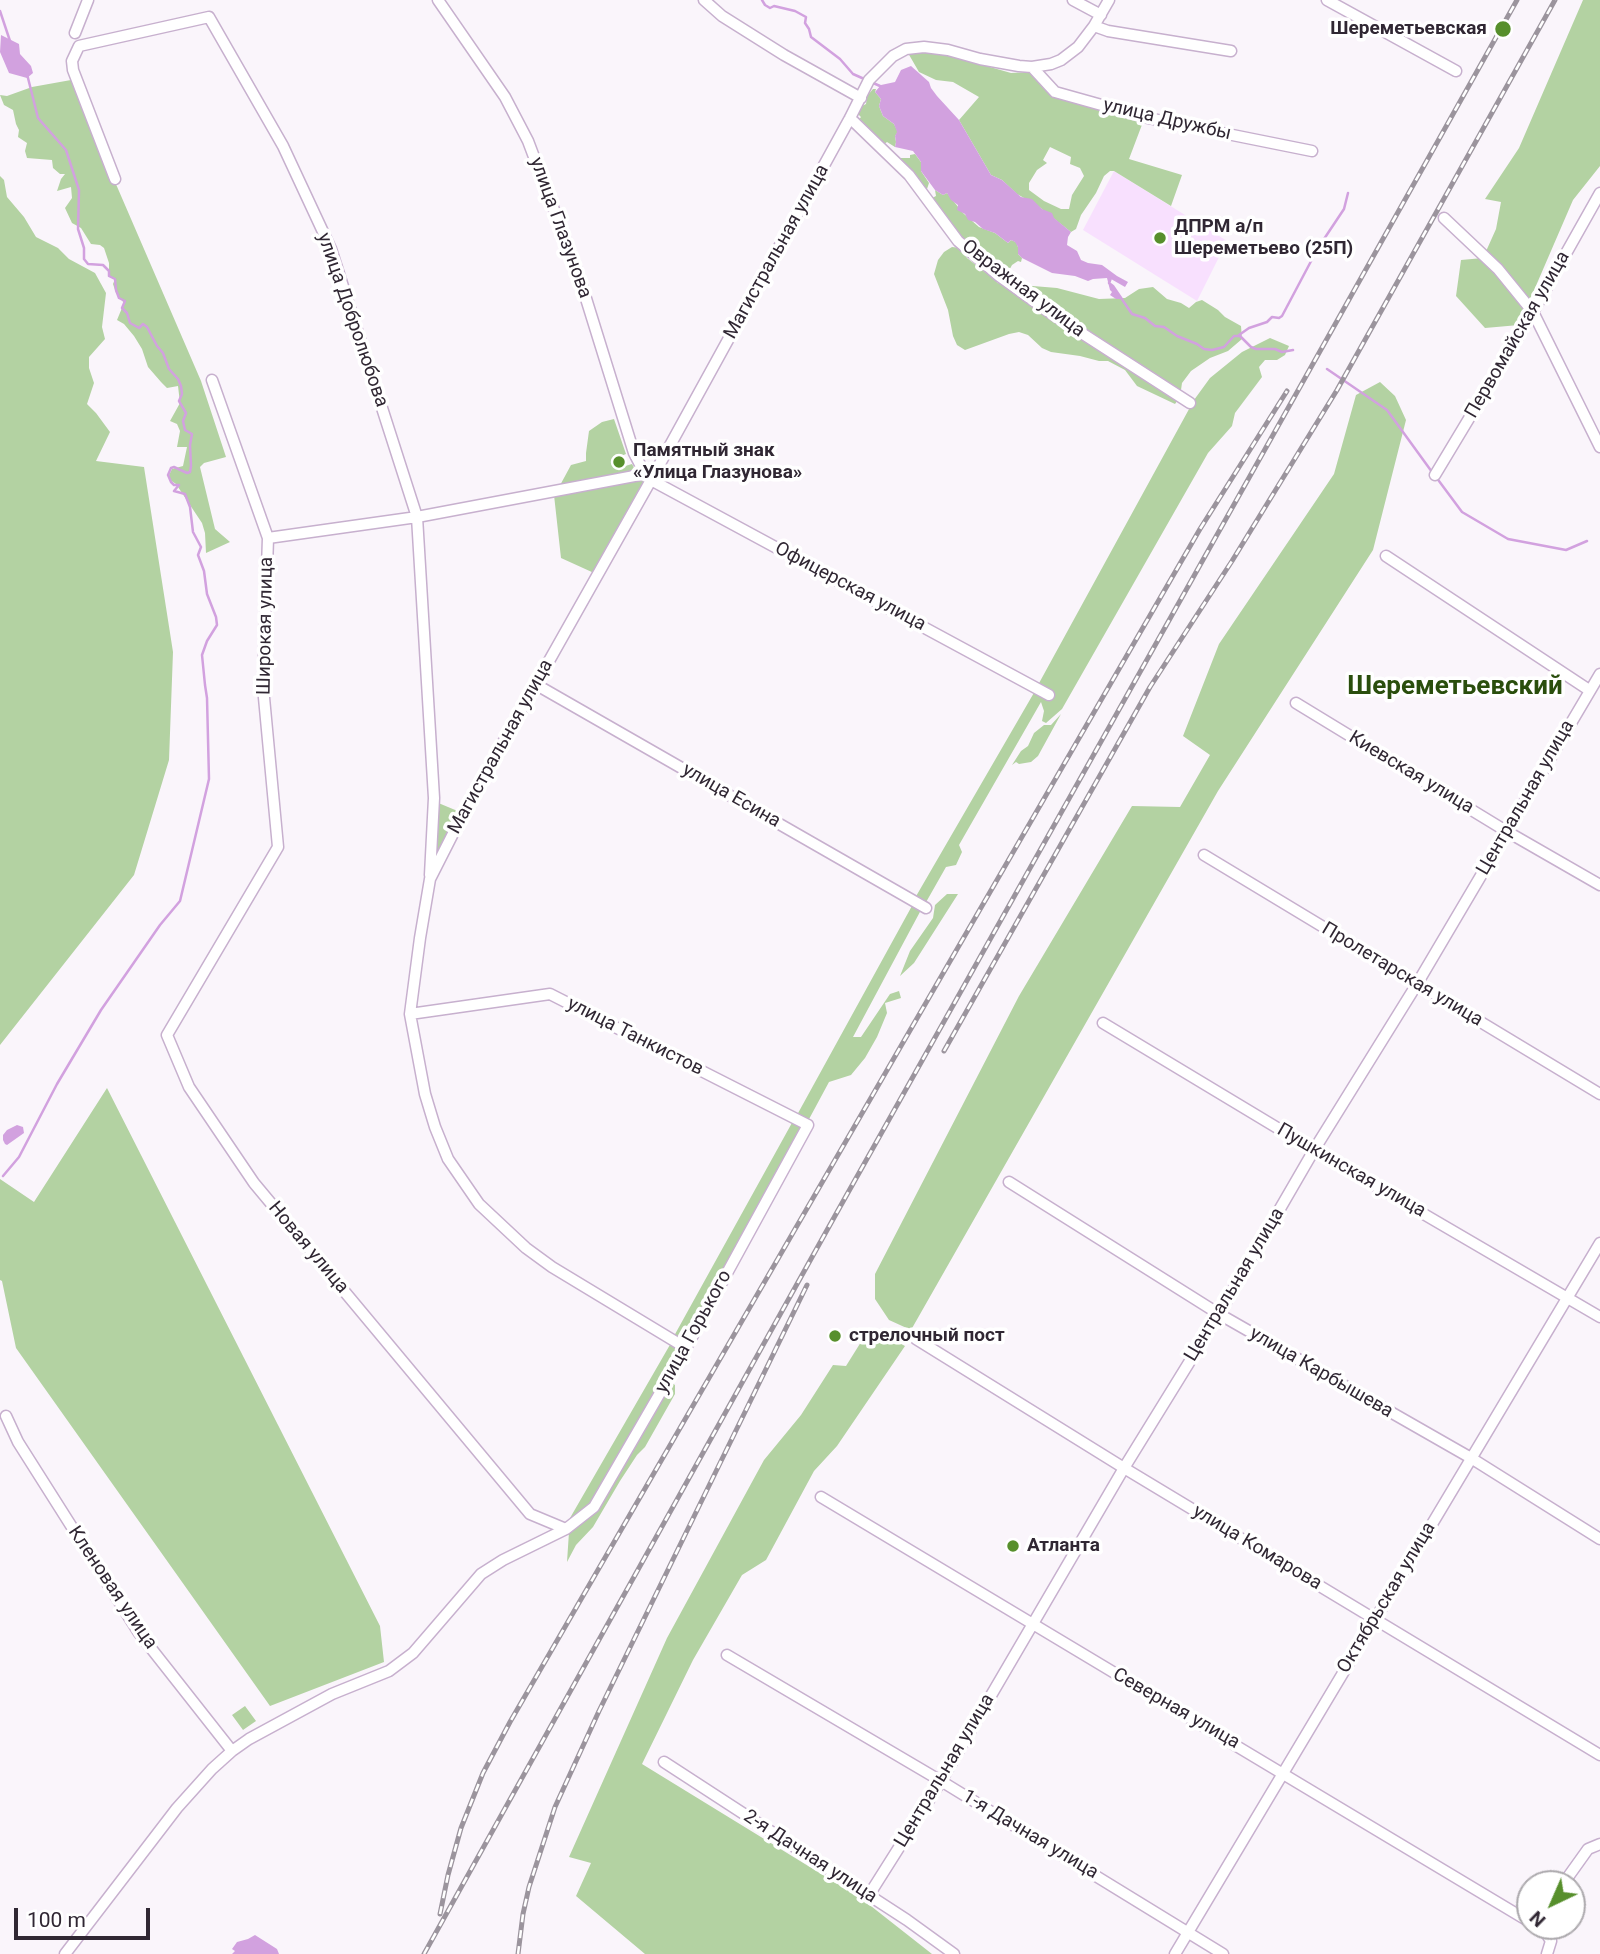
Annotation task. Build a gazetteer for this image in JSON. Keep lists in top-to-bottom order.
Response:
{
  "streets": {
    "street": [
      "улица Дружбы",
      "улица Глазунова",
      "Магистральная улица",
      "Овражная улица",
      "улица Добролюбова",
      "Первомайская улица",
      "Офицерская улица",
      "Широкая улица",
      "Киевская улица",
      "улица Есина",
      "Центральная улица",
      "Пролетарская улица",
      "улица Танкистов",
      "Пушкинская улица",
      "Новая улица",
      "улица Горького",
      "улица Карбышева",
      "улица Комарова",
      "Кленовая улица",
      "Октябрьская улица",
      "Северная улица",
      "1-я Дачная улица",
      "2-я Дачная улица"
    ]
  },
  "crossings": [
    ["улица Дружбы", "Магистральная улица"],
    ["улица Глазунова", "Магистральная улица"],
    ["улица Глазунова", "Офицерская улица"],
    ["улица Глазунова", "Широкая улица"],
    ["Магистральная улица", "Овражная улица"],
    ["Магистральная улица", "улица Добролюбова"],
    ["Магистральная улица", "Офицерская улица"],
    ["Магистральная улица", "Широкая улица"],
    ["Магистральная улица", "улица Есина"],
    ["Магистральная улица", "улица Танкистов"],
    ["Магистральная улица", "улица Горького"],
    ["улица Добролюбова", "Широкая улица"],
    ["Офицерская улица", "Широкая улица"],
    ["Широкая улица", "Новая улица"],
    ["Киевская улица", "Центральная улица"],
    ["Центральная улица", "Пролетарская улица"],
    ["Центральная улица", "Пушкинская улица"],
    ["Центральная улица", "улица Карбышева"],
    ["Центральная улица", "улица Комарова"],
    ["Центральная улица", "Северная улица"],
    ["Центральная улица", "1-я Дачная улица"],
    ["Центральная улица", "2-я Дачная улица"],
    ["улица Танкистов", "улица Горького"],
    ["Пушкинская улица", "Октябрьская улица"],
    ["Новая улица", "улица Горького"],
    ["улица Карбышева", "Октябрьская улица"],
    ["улица Комарова", "Октябрьская улица"],
    ["Октябрьская улица", "Северная улица"],
    ["Октябрьская улица", "1-я Дачная улица"]
  ],
  "districts": ["Шереметьевский"],
  "places": [
    "Шереметьевская",
    "ДПРМ а/п Шереметьево (25П)",
    "Памятный знак «Улица Глазунова»",
    "стрелочный пост",
    "Атланта"
  ],
  "scale_bar": "100 m",
  "north": "bottom left"
}
